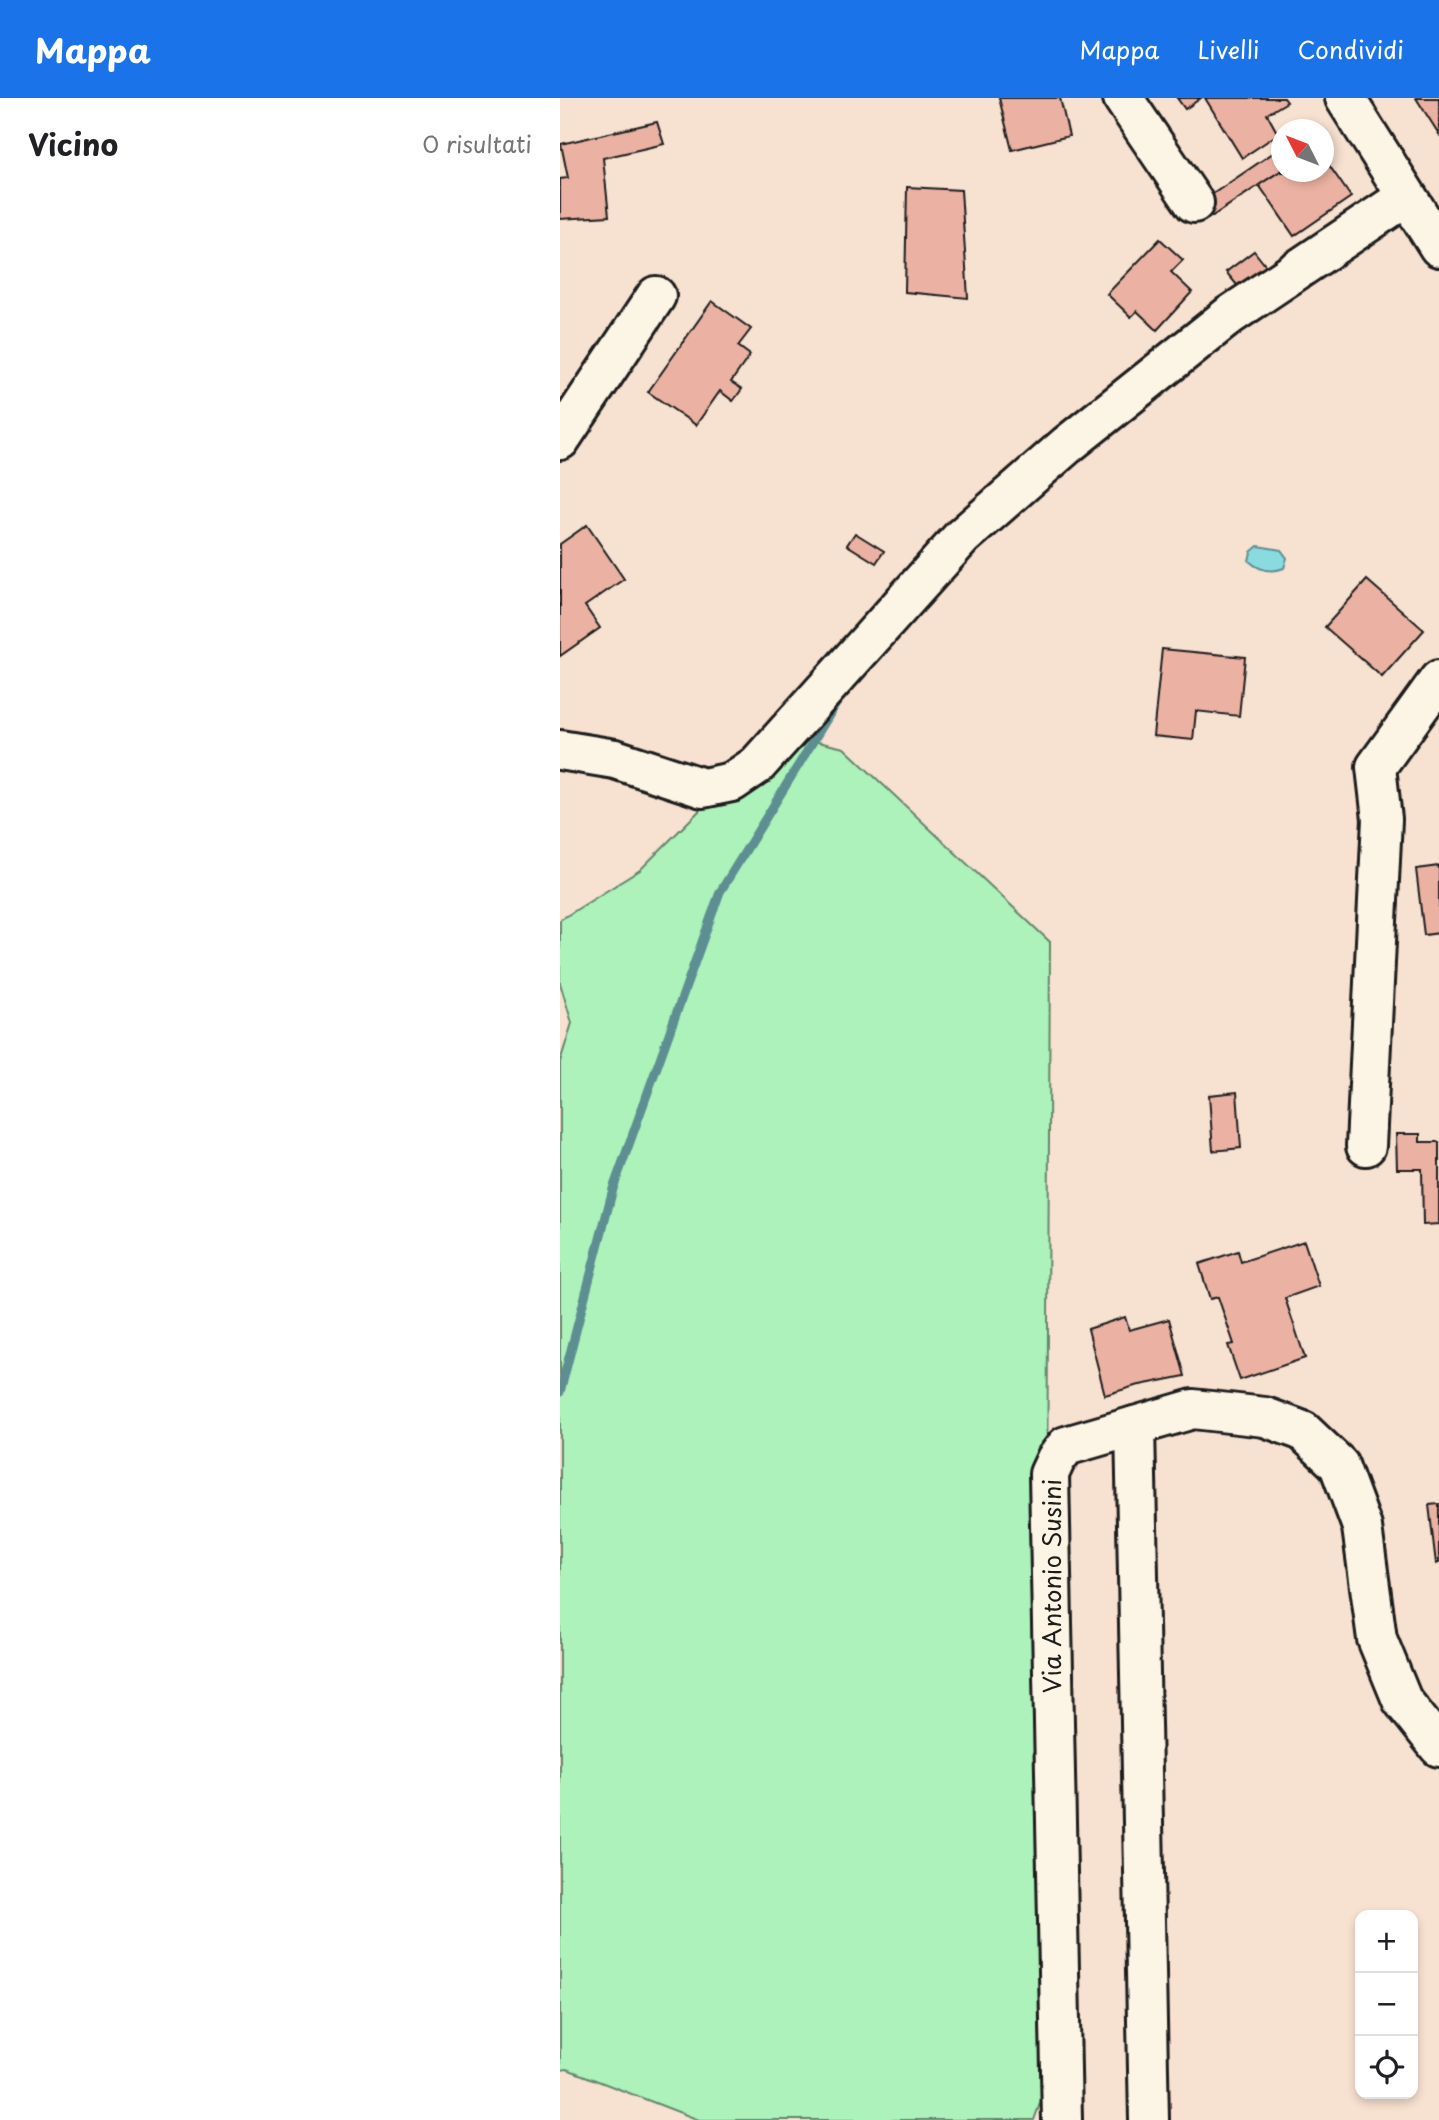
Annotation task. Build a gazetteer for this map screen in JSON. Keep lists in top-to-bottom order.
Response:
{
  "streets": {
    "street": ["Via Antonio Susini"]
  },
  "north": "top left",
  "page": {
    "header": "Mappa",
    "nav": ["Mappa", "Livelli", "Condividi"],
    "heading": ["Vicino", "0 risultati"],
    "map_buttons": ["+", "−"]
  }
}
